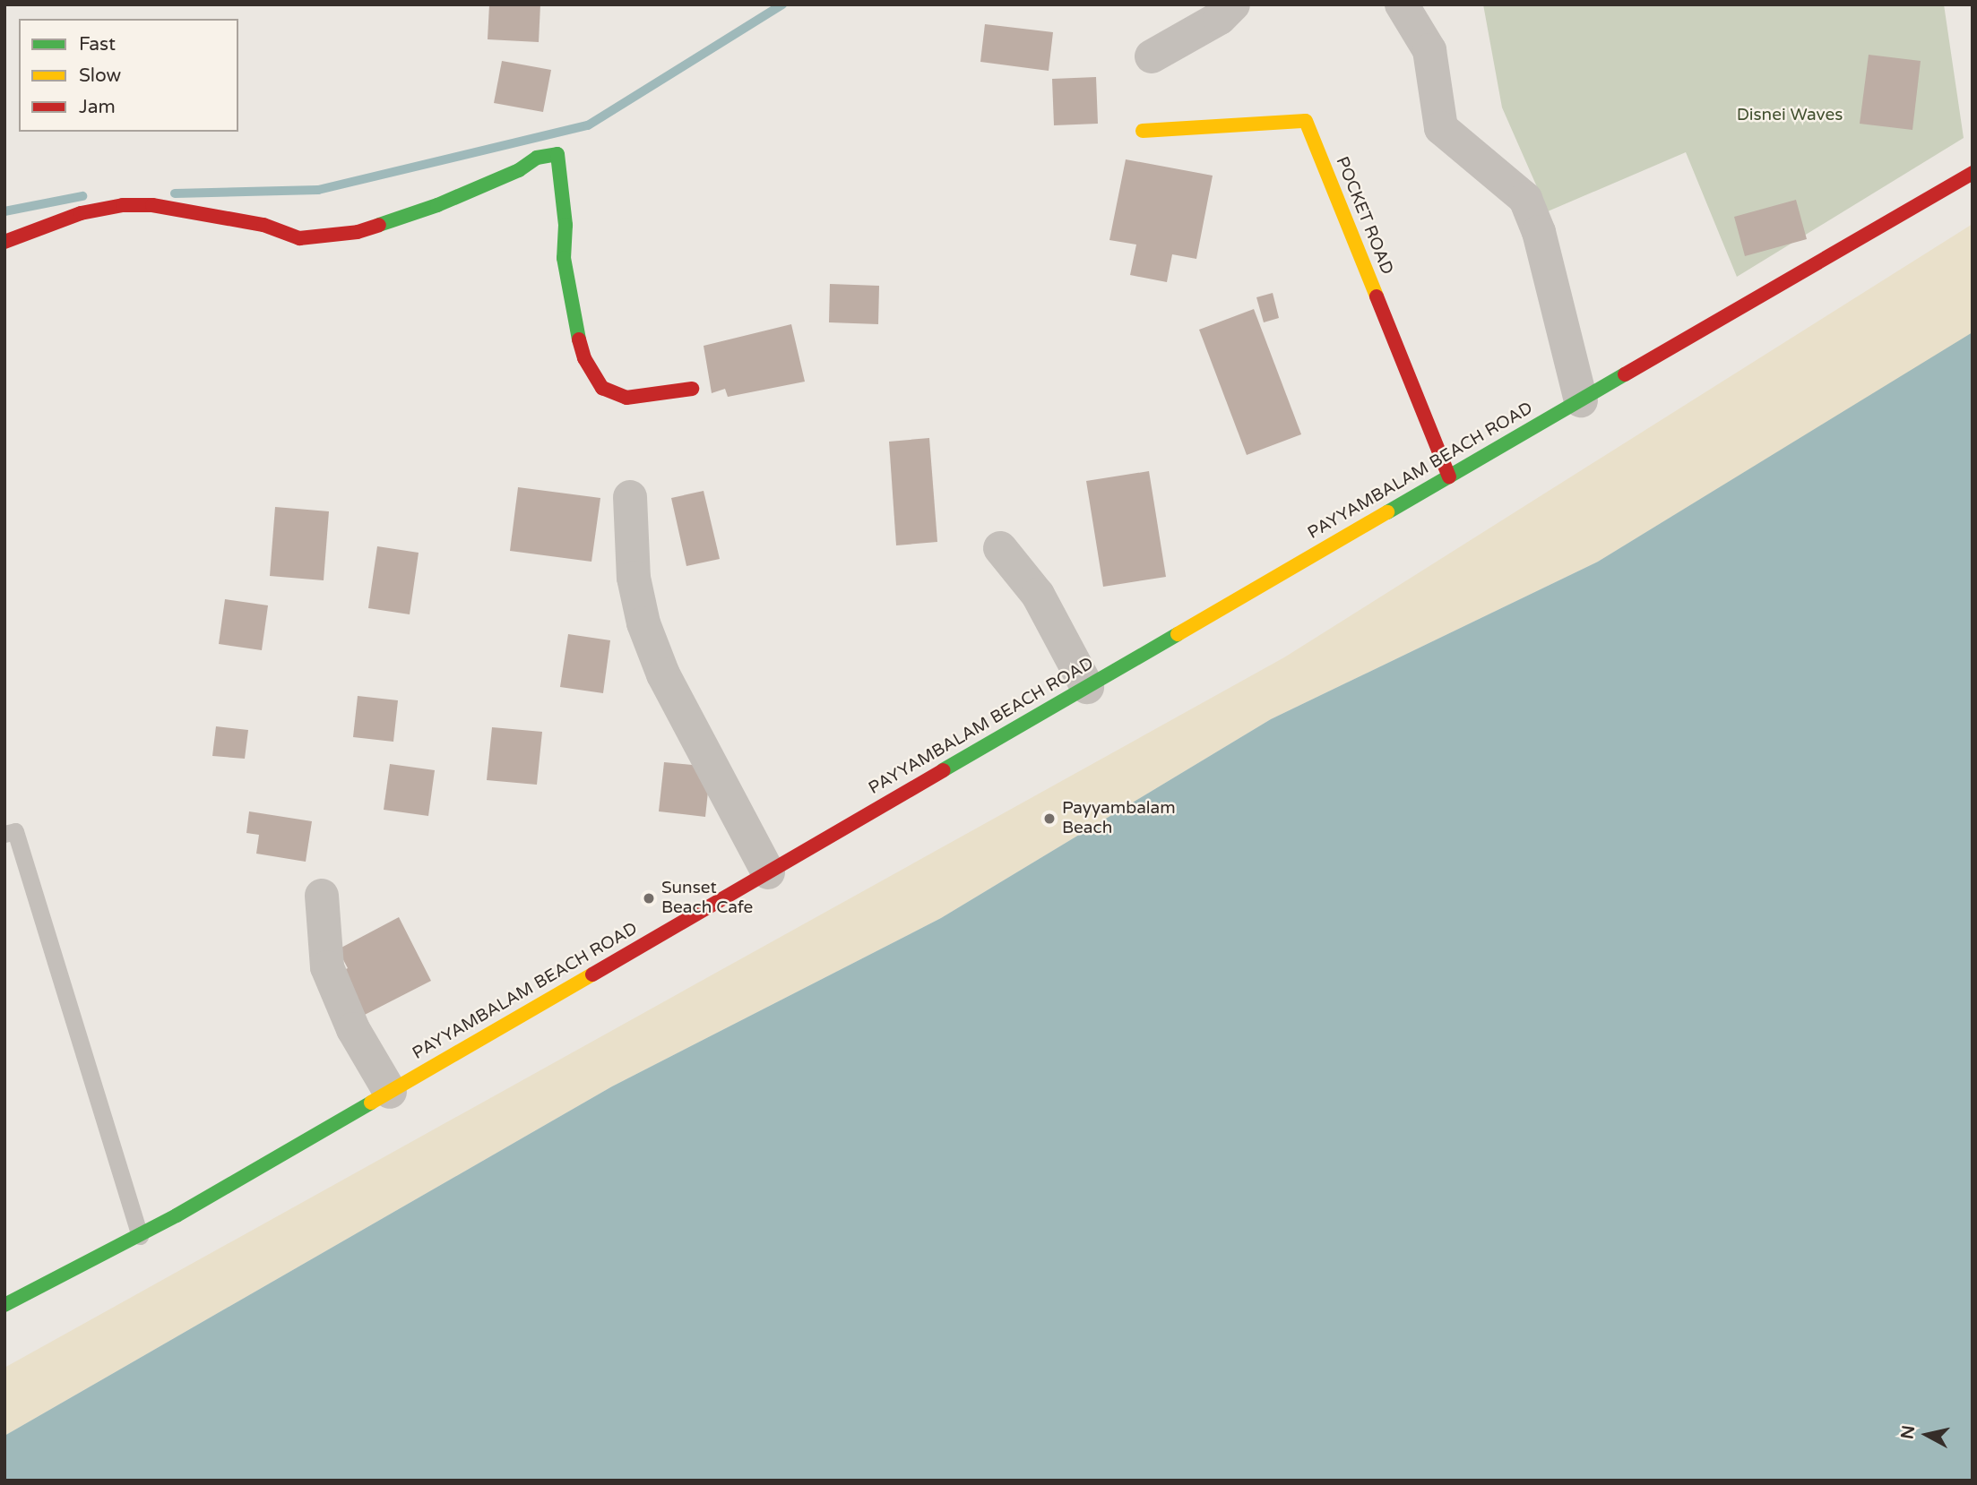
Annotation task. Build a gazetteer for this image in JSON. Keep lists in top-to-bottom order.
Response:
{
  "streets": {
    "main road": ["POCKET ROAD", "PAYYAMBALAM BEACH ROAD"]
  },
  "crossings": [
    ["POCKET ROAD", "PAYYAMBALAM BEACH ROAD"]
  ],
  "parks": ["Disnei Waves"],
  "places": ["Payyambalam Beach", "Sunset Beach Cafe"],
  "legend": ["Fast", "Slow", "Jam"],
  "north": "left"
}
